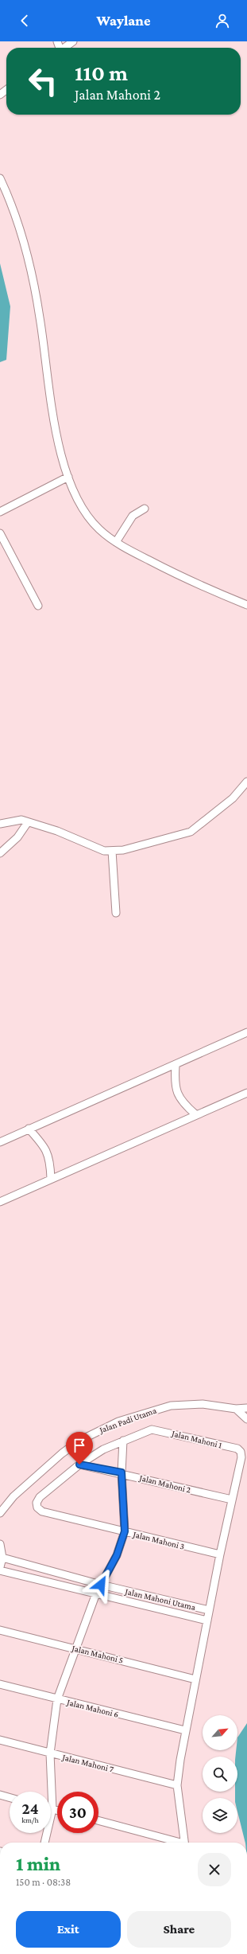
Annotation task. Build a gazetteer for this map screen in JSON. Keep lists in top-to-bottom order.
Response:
{
  "streets": {
    "street": [
      "Jalan Padi Utama",
      "Jalan Mahoni 1",
      "Jalan Mahoni 2",
      "Jalan Mahoni 3",
      "Jalan Mahoni Utama",
      "Jalan Mahoni 5",
      "Jalan Mahoni 6",
      "Jalan Mahoni 7"
    ]
  },
  "crossings": [
    ["Jalan Mahoni 1", "Jalan Mahoni 2"],
    ["Jalan Mahoni 2", "Jalan Mahoni 3"]
  ],
  "north": "top right",
  "page": {
    "header": "Waylane",
    "turn": ["110 m", "Jalan Mahoni 2"],
    "speed": "24 km/h",
    "limit": "30",
    "heading": ["1 min", "150 m · 08:38"],
    "buttons": ["Exit", "Share"]
  }
}
